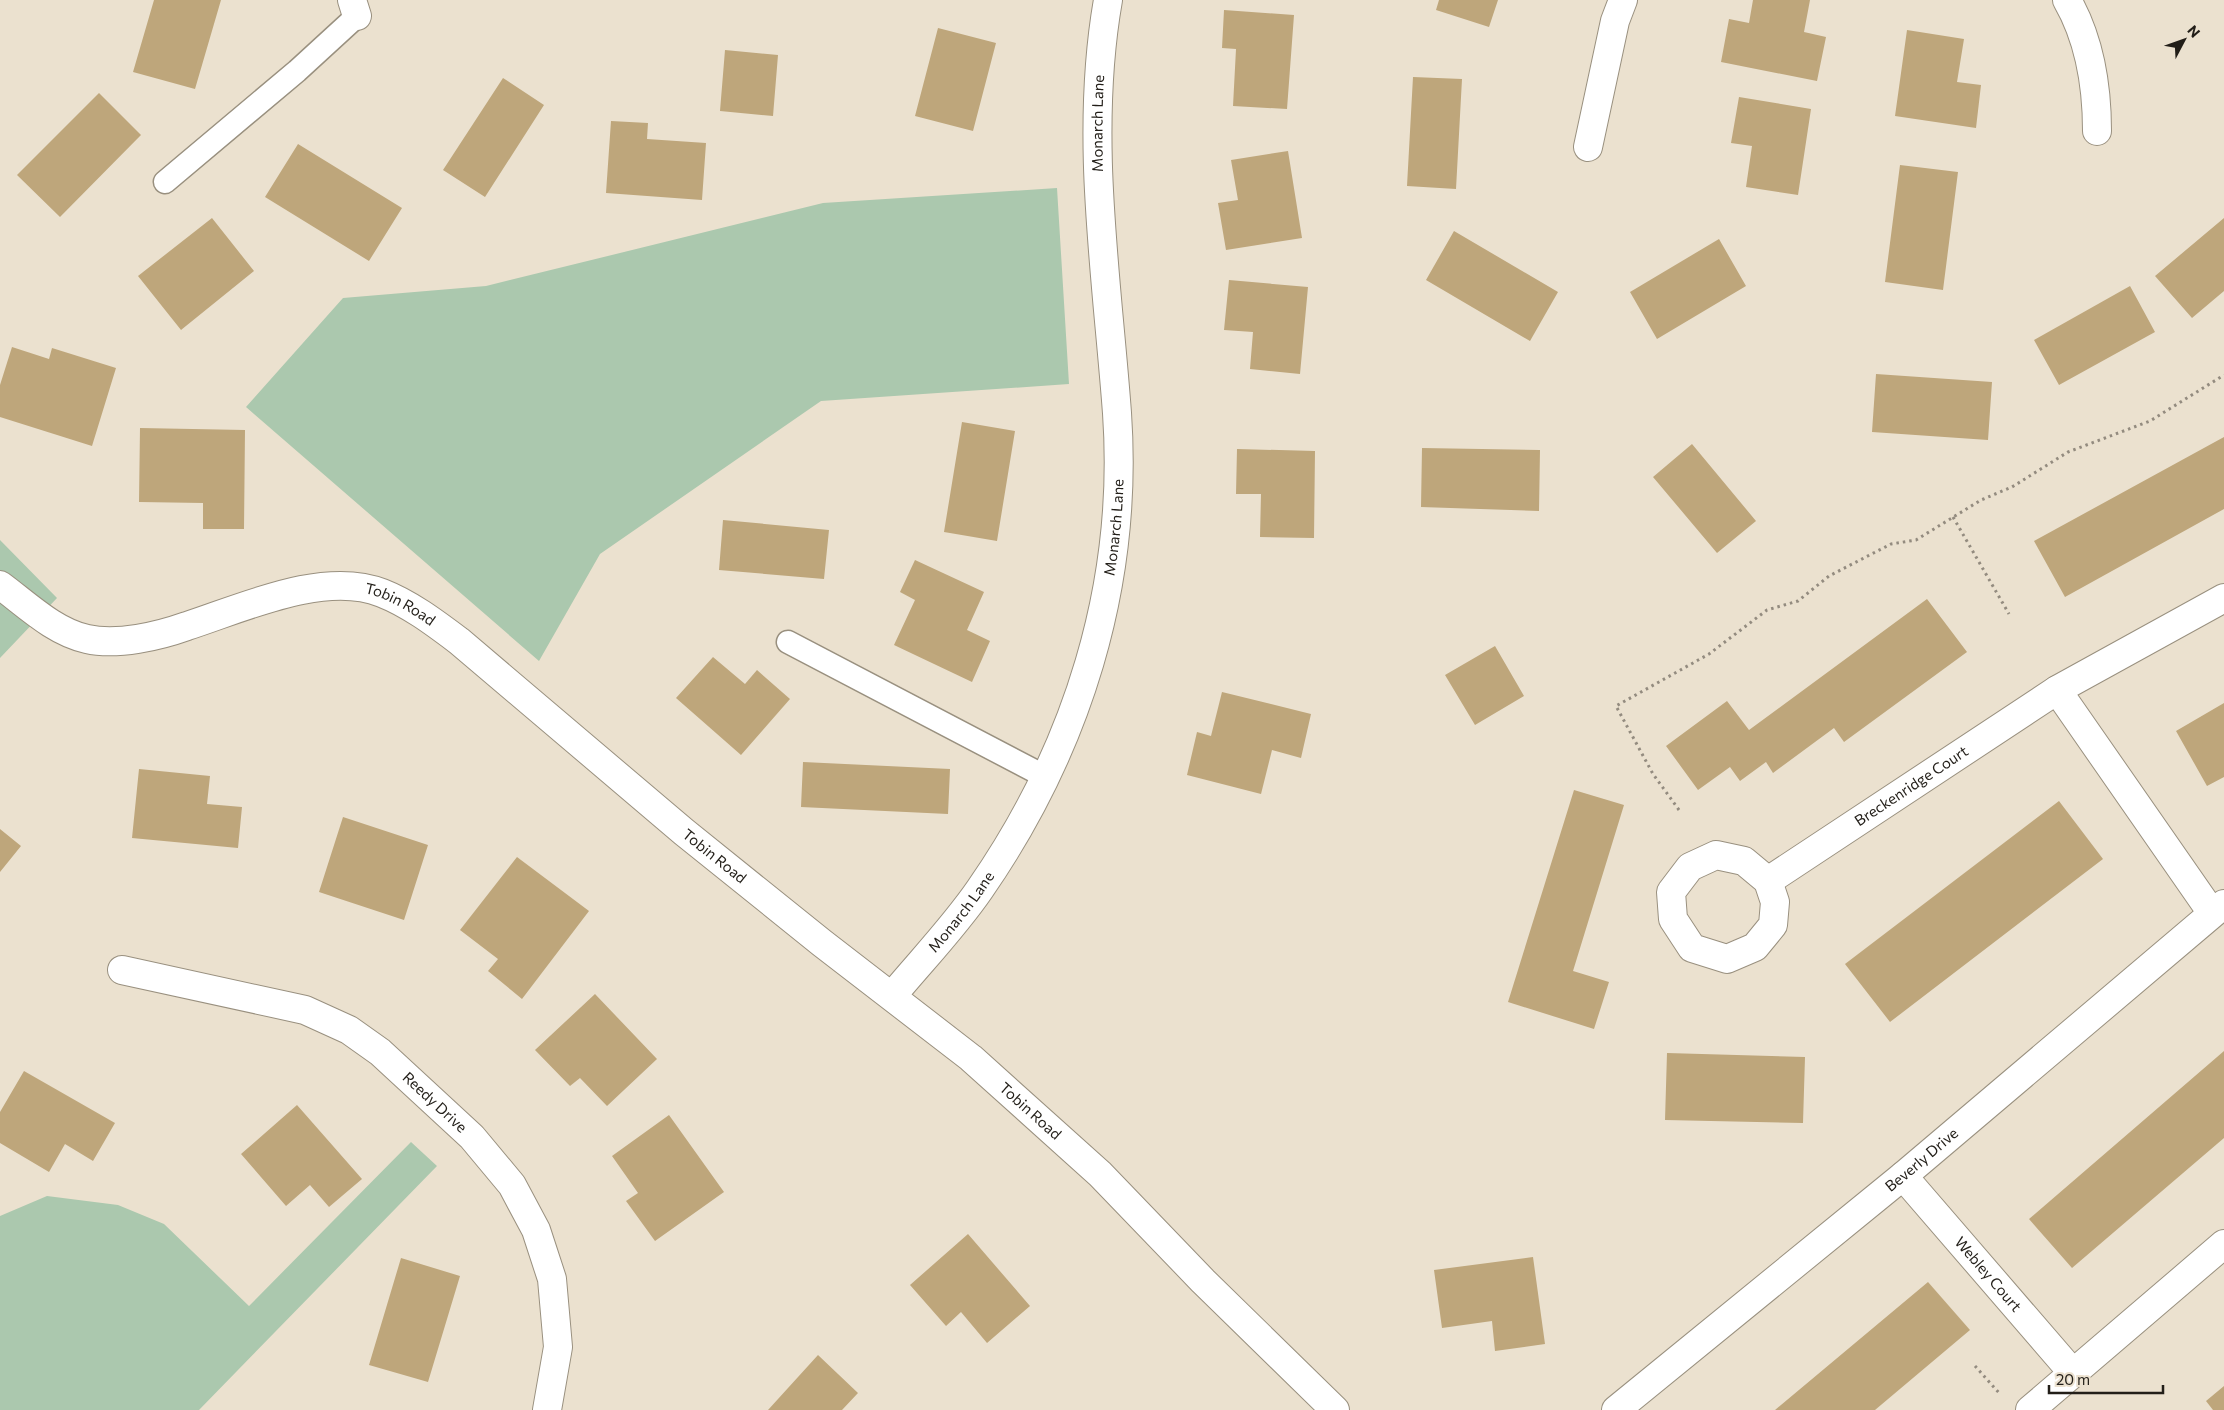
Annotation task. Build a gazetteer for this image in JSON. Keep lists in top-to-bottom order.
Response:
{
  "streets": {
    "street": [
      "Monarch Lane",
      "Tobin Road",
      "Breckenridge Court",
      "Reedy Drive",
      "Beverly Drive",
      "Webley Court"
    ]
  },
  "crossings": [
    ["Monarch Lane", "Tobin Road"],
    ["Beverly Drive", "Webley Court"]
  ],
  "scale_bar": "20 m",
  "north": "top right"
}
